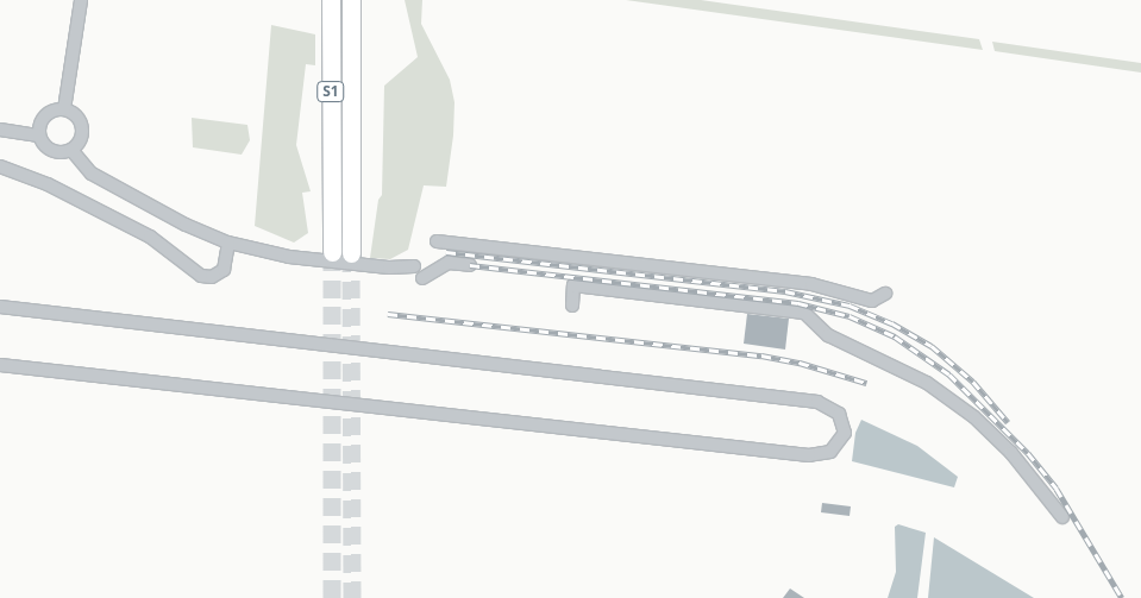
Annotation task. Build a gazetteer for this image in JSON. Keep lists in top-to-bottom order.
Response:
{
  "streets": {
    "highway": ["S1"]
  }
}
